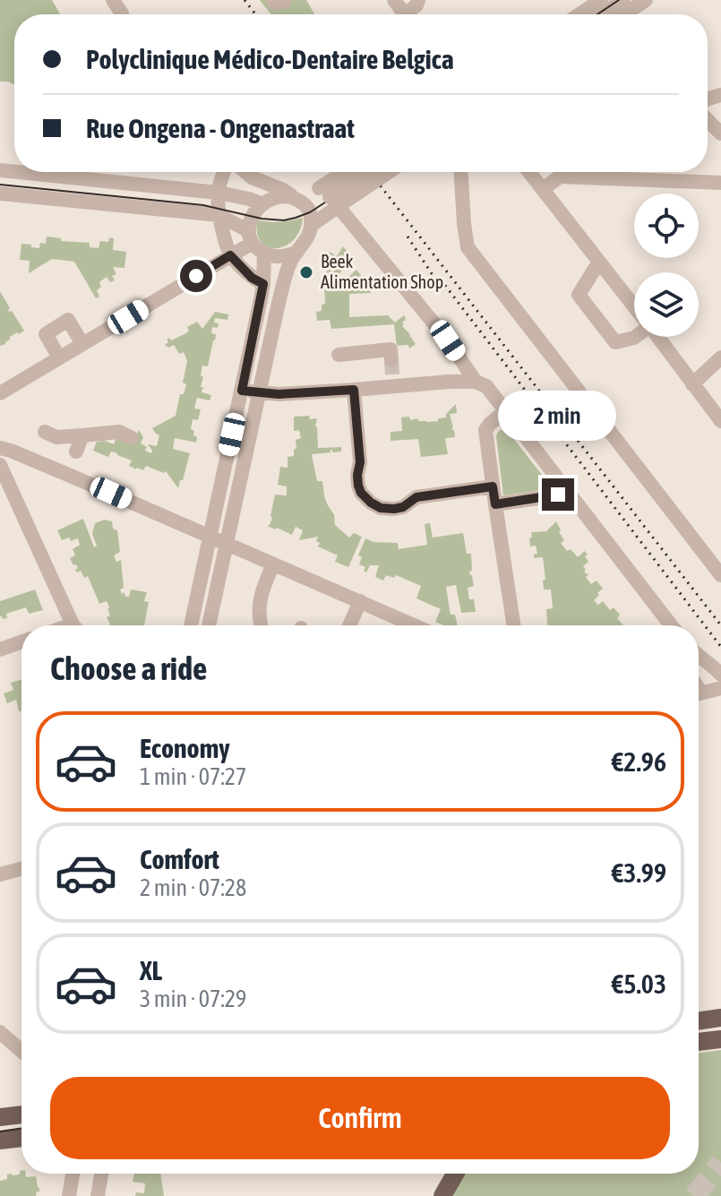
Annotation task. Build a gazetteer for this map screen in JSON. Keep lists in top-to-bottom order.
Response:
{
  "places": ["Beek Alimentation Shop"],
  "page": {
    "banner": ["Polyclinique Médico-Dentaire Belgica", "Rue Ongena - Ongenastraat"],
    "bubble": "2 min",
    "heading": "Choose a ride",
    "list": [
      {
        "name": "Economy",
        "note": "1 min · 07:27",
        "value": "€2.96"
      },
      {
        "name": "Comfort",
        "note": "2 min · 07:28",
        "value": "€3.99"
      },
      {
        "name": "XL",
        "note": "3 min · 07:29",
        "value": "€5.03"
      }
    ],
    "buttons": "Confirm"
  }
}
